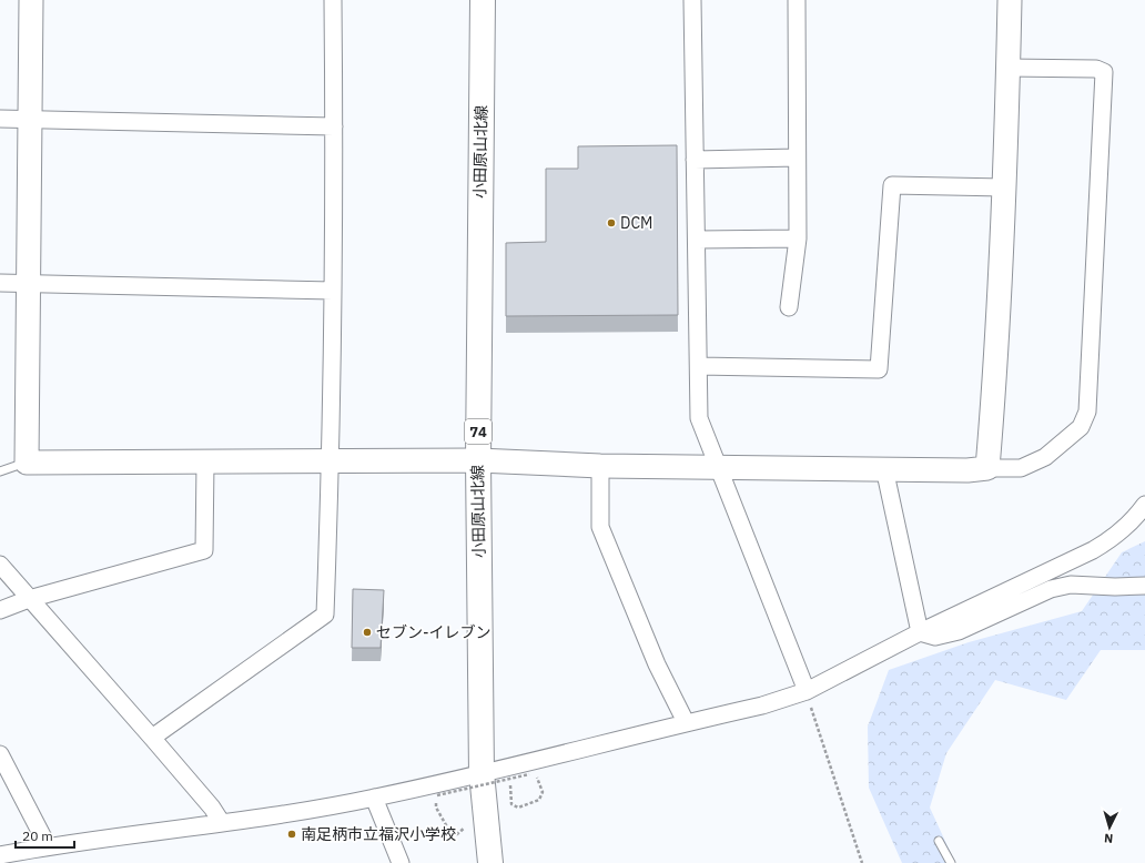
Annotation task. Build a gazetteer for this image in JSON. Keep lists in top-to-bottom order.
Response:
{
  "streets": {
    "main road": ["小田原山北線", "74"]
  },
  "places": ["DCM", "セブン-イレブン", "南足柄市立福沢小学校"],
  "scale_bar": "20 m",
  "north": "bottom"
}
